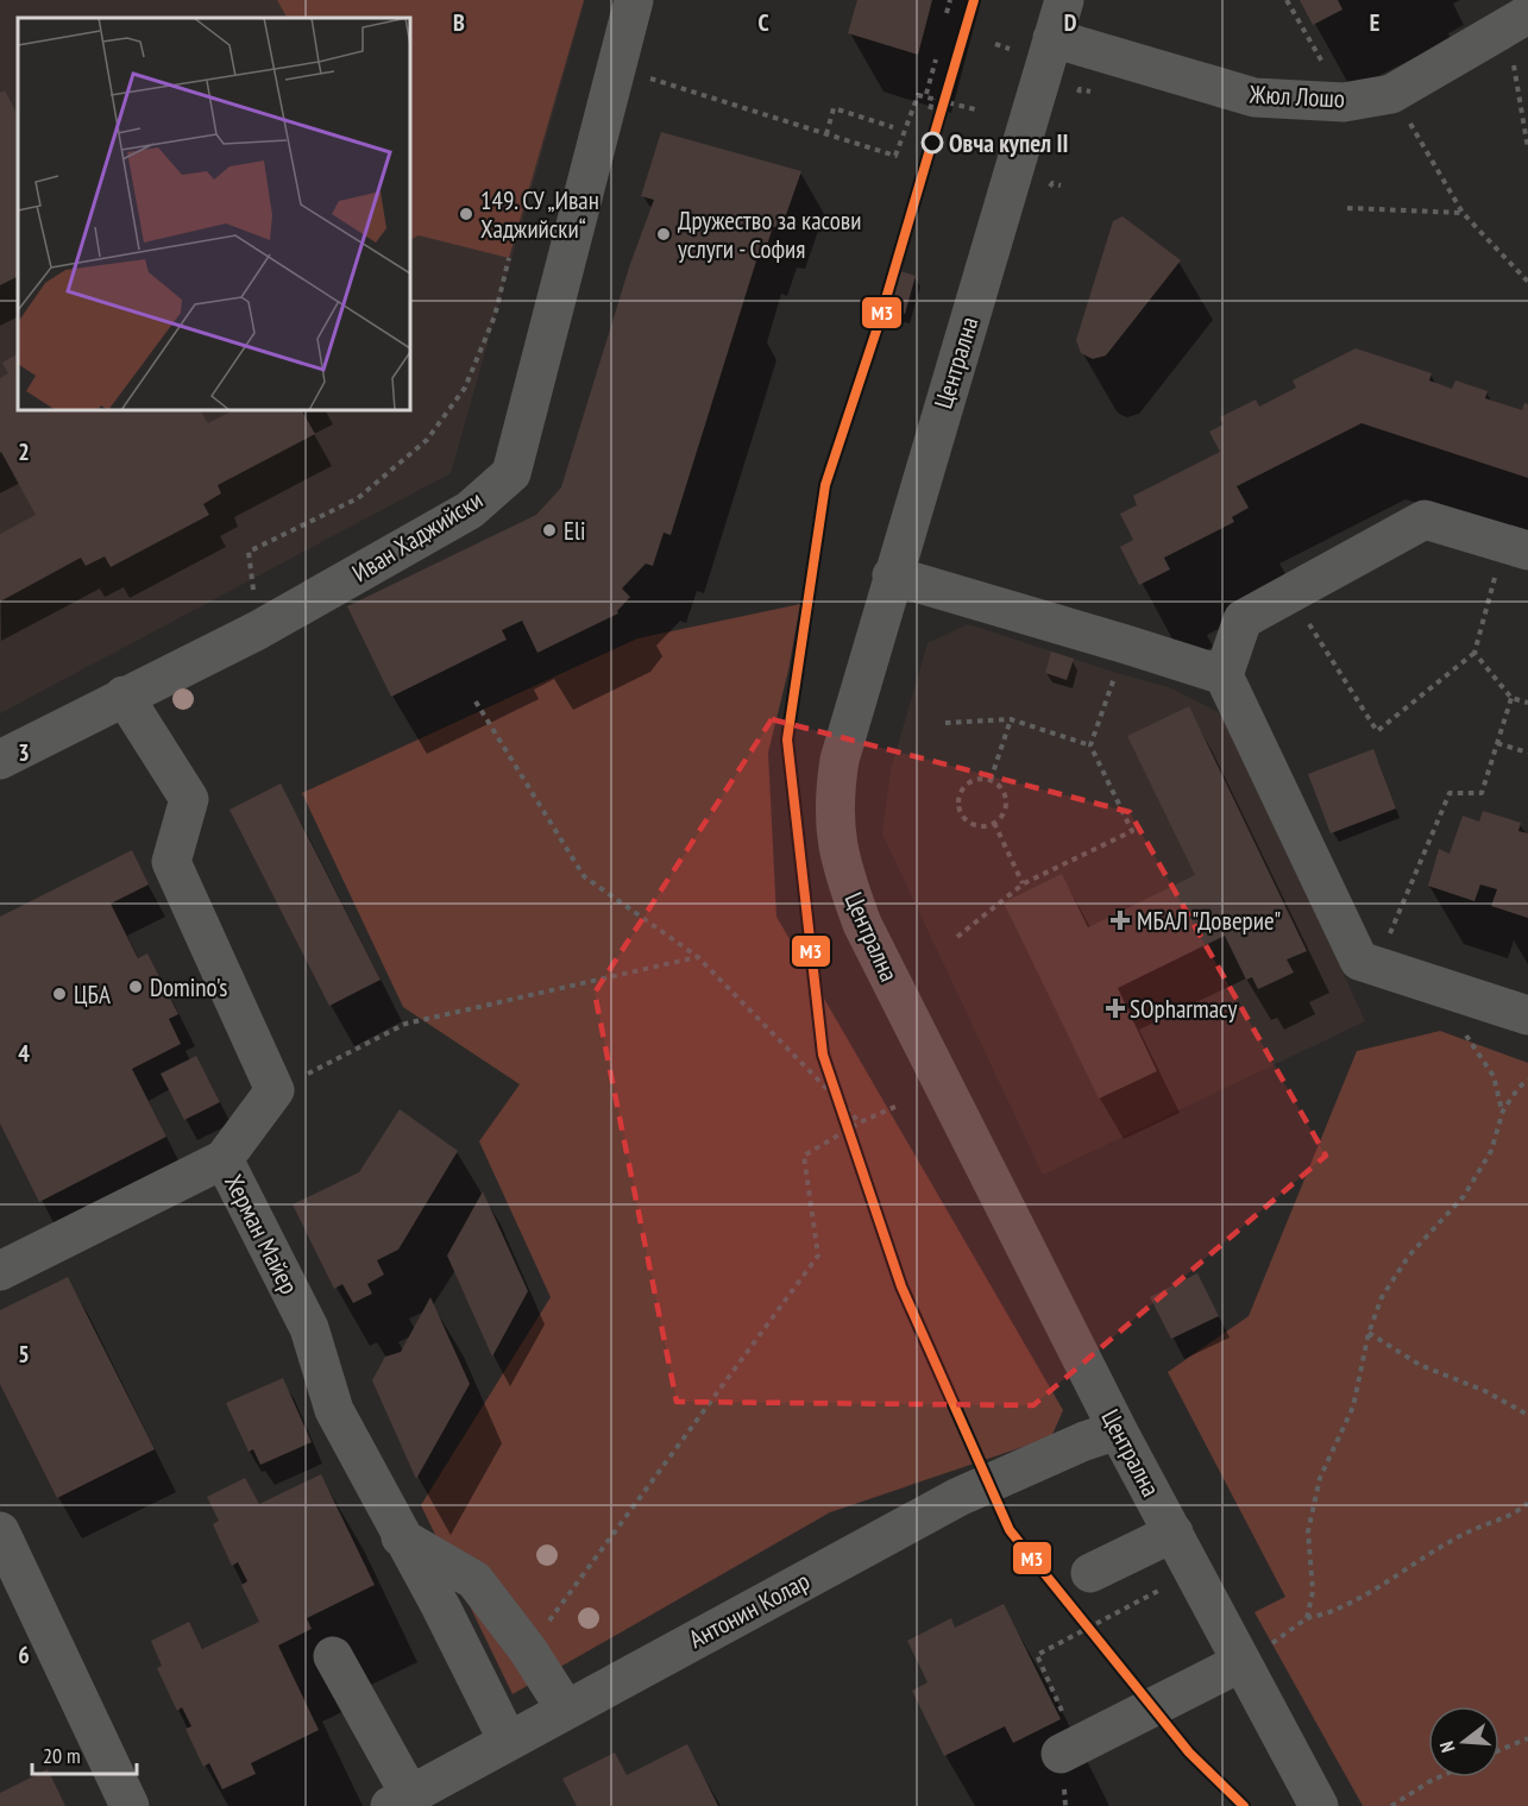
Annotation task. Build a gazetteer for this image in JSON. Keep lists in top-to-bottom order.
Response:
{
  "streets": {
    "street": [
      "Жюл Лошо",
      "Централна",
      "Иван Хаджийски",
      "Херман Майер",
      "Антонин Колар"
    ]
  },
  "crossings": [
    ["Жюл Лошо", "Централна"],
    ["Централна", "Антонин Колар"],
    ["Херман Майер", "Антонин Колар"]
  ],
  "places": {
    "other": [
      "Овча купел II",
      "149. СУ „Иван Хаджийски“",
      "Дружество за касови услуги - София",
      "Eli",
      "Domino's",
      "ЦБА"
    ],
    "health": ["МБАЛ \"Доверие\"", "SOpharmacy"]
  },
  "lines": ["transit line M3"],
  "scale_bar": "20 m",
  "north": "left",
  "grid": {
    "columns": [
      "B",
      "C",
      "D",
      "E"
    ],
    "rows": [
      "2",
      "3",
      "4",
      "5",
      "6"
    ]
  }
}
